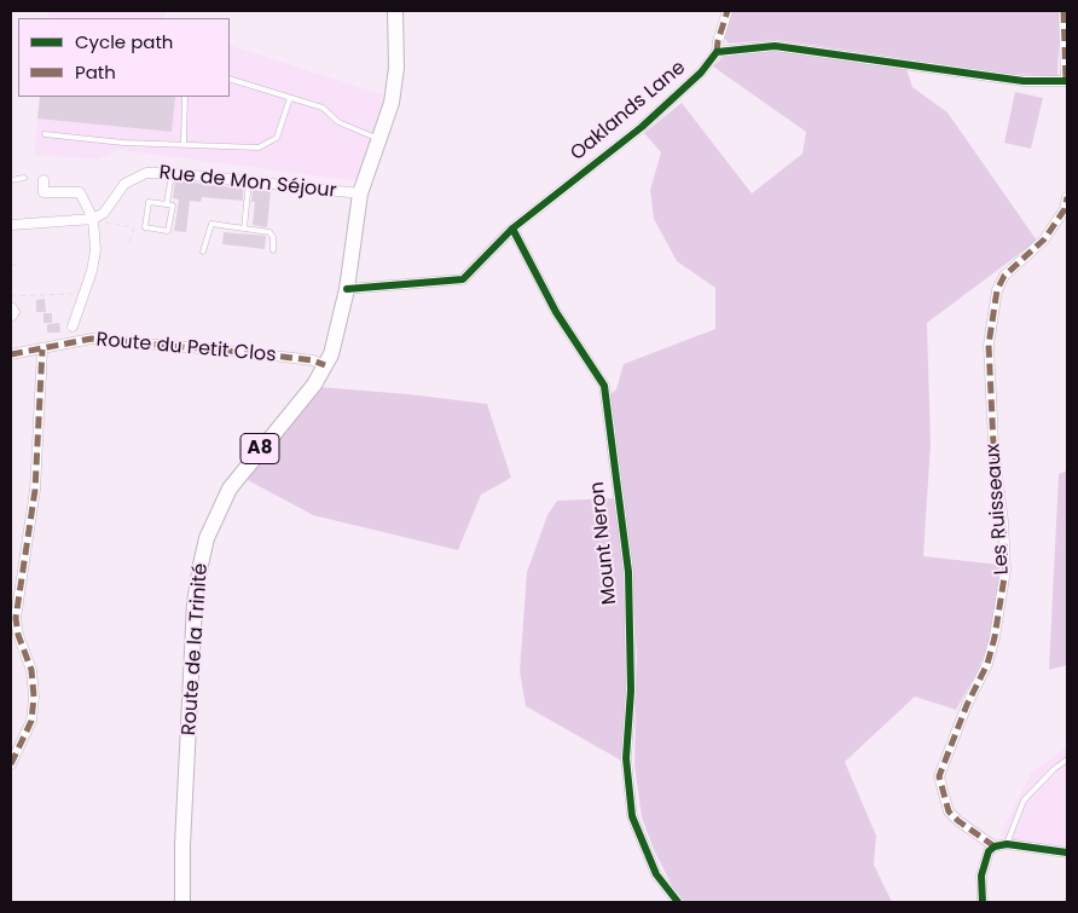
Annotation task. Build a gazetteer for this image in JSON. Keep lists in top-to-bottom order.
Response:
{
  "streets": {
    "main road": ["A8", "Route de la Trinité"],
    "street": [
      "Oaklands Lane",
      "Rue de Mon Séjour",
      "Route du Petit Clos",
      "Les Ruisseaux",
      "Mount Neron"
    ]
  },
  "crossings": [
    ["Oaklands Lane", "Mount Neron"],
    ["Oaklands Lane", "Route de la Trinité"],
    ["Rue de Mon Séjour", "Route de la Trinité"],
    ["Route du Petit Clos", "Route de la Trinité"]
  ],
  "legend": ["Cycle path", "Path"]
}
